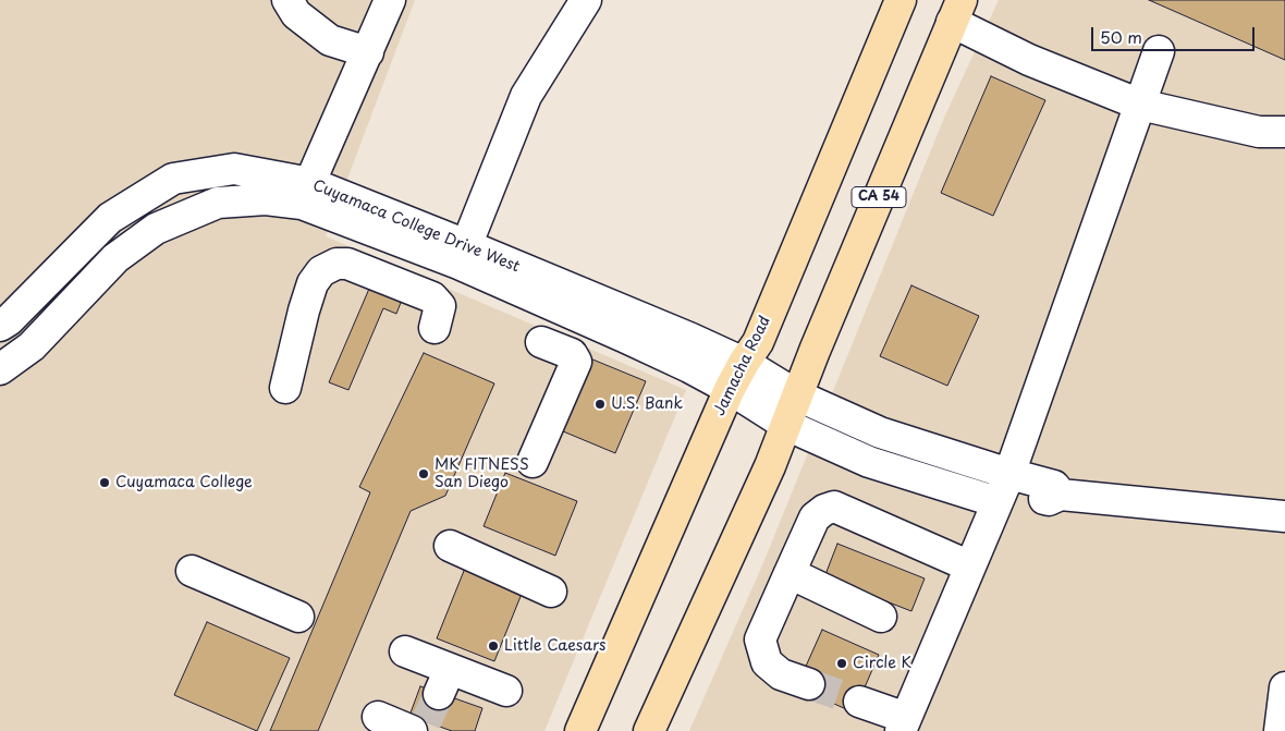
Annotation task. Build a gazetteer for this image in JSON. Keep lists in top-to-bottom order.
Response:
{
  "streets": {
    "main road": ["CA 54", "Jamacha Road"],
    "street": ["Cuyamaca College Drive West"]
  },
  "crossings": [
    ["CA 54", "Cuyamaca College Drive West"],
    ["Cuyamaca College Drive West", "Jamacha Road"]
  ],
  "places": [
    "U.S. Bank",
    "MK FITNESS San Diego",
    "Cuyamaca College",
    "Little Caesars",
    "Circle K"
  ],
  "scale_bar": "50 m"
}
